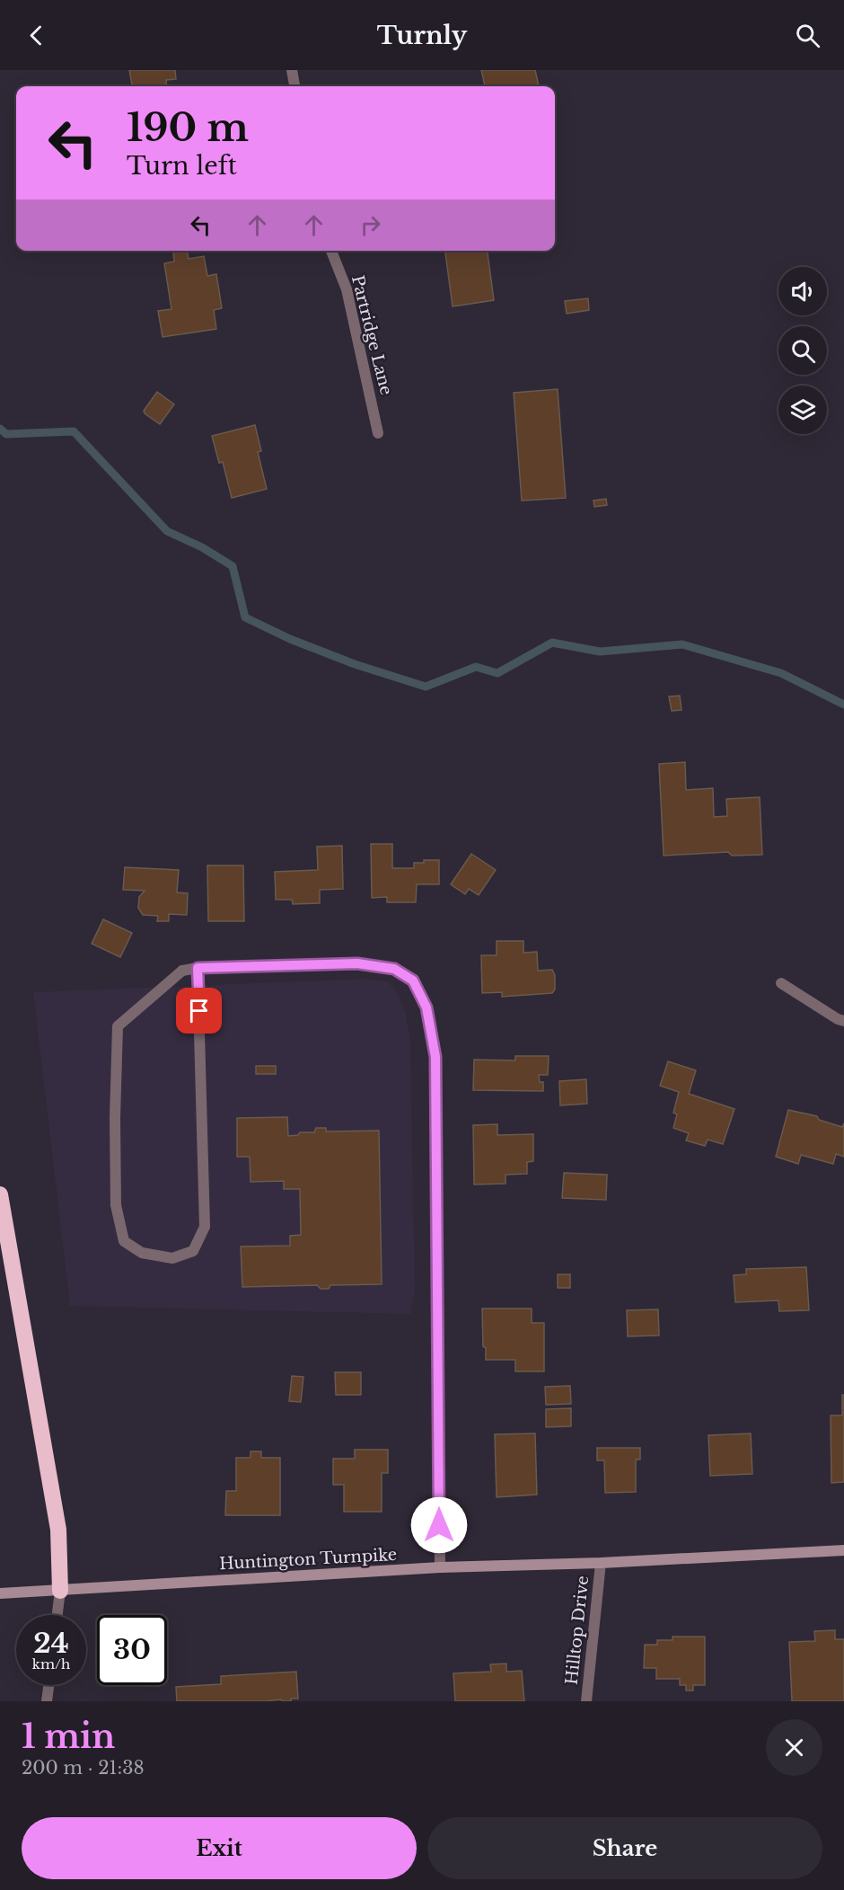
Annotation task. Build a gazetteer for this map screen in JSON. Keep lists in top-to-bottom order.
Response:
{
  "streets": {
    "main road": ["Huntington Turnpike"],
    "street": ["Partridge Lane", "Hilltop Drive"]
  },
  "crossings": [
    ["Huntington Turnpike", "Hilltop Drive"]
  ],
  "page": {
    "header": "Turnly",
    "turn": ["190 m", "Turn left"],
    "speed": "24 km/h",
    "limit": "30",
    "heading": ["1 min", "200 m · 21:38"],
    "buttons": ["Exit", "Share"]
  }
}
